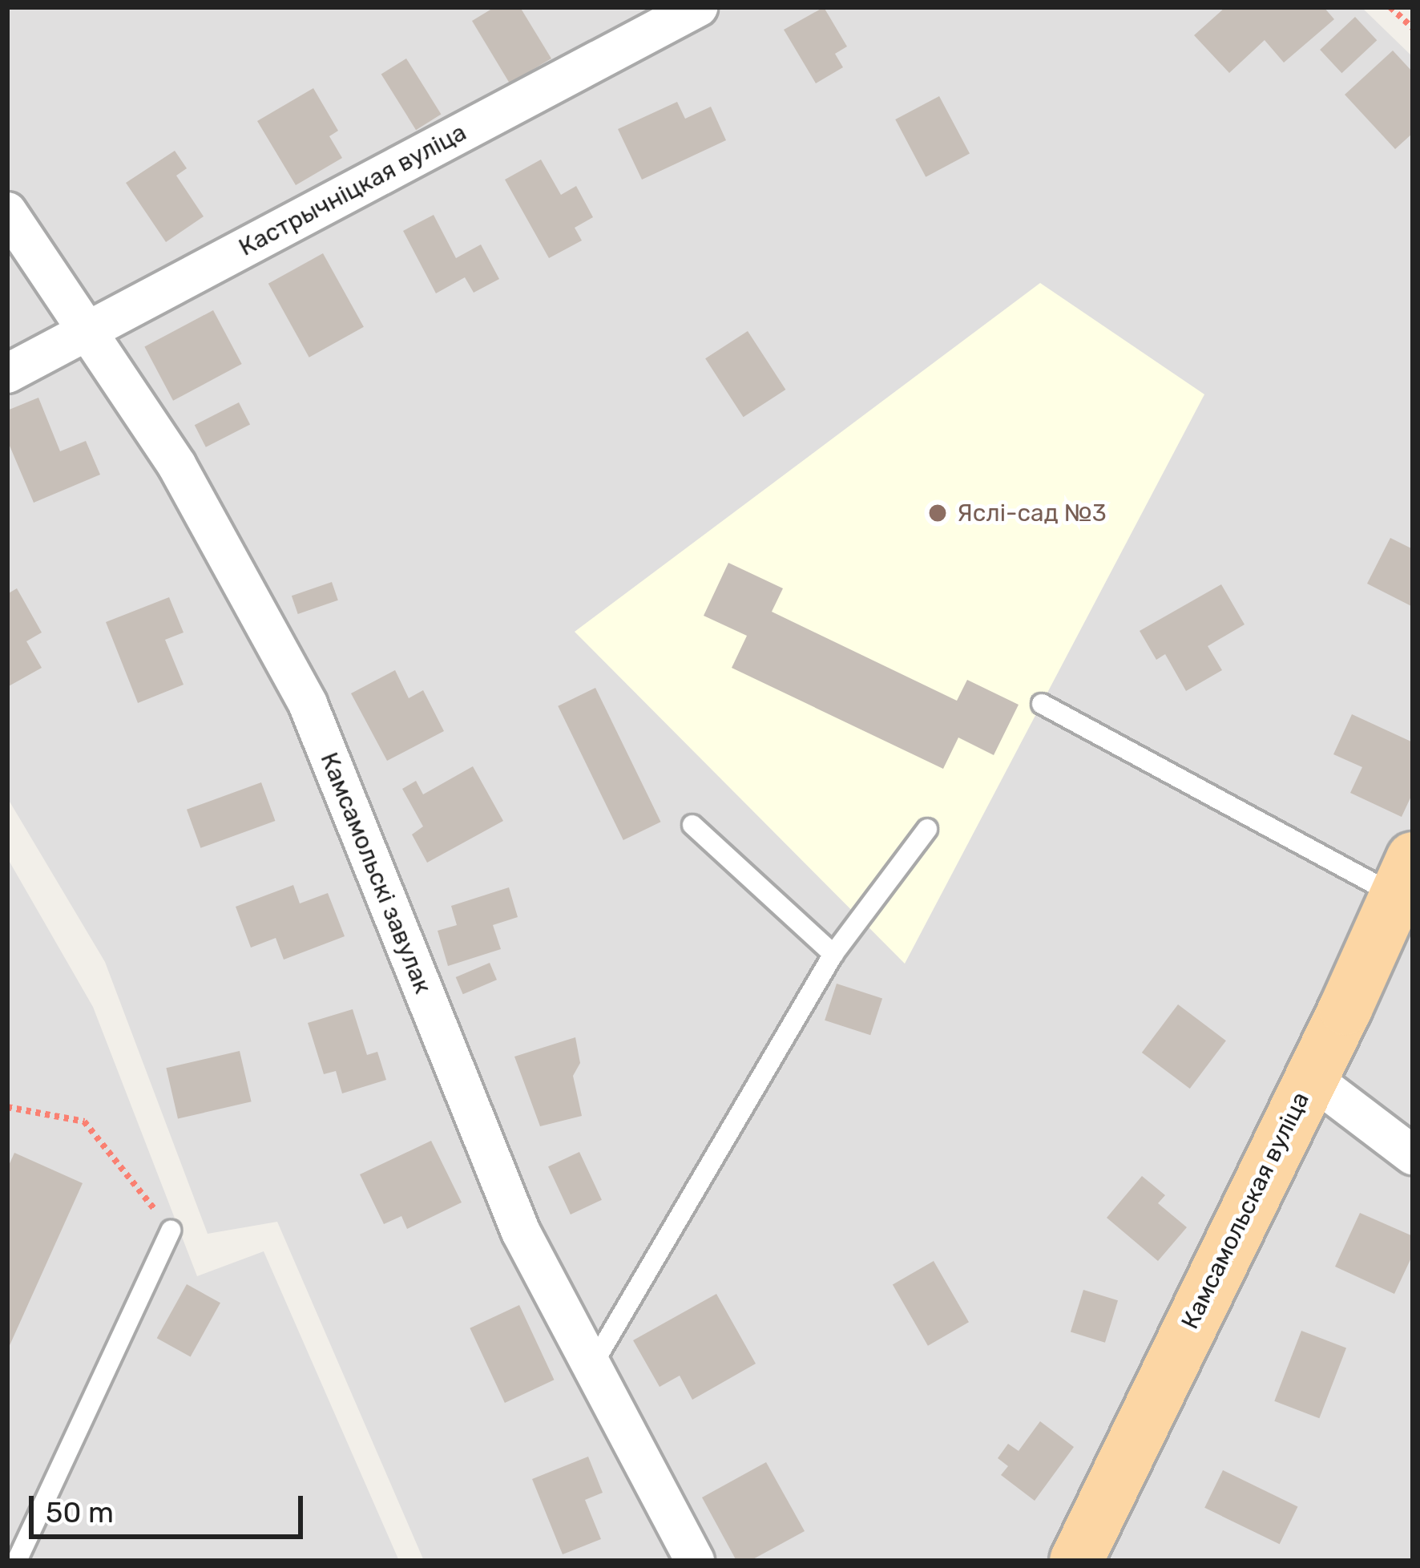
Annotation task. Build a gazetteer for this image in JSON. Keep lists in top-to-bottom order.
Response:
{
  "streets": {
    "main road": ["Камсамольская вуліца"],
    "street": ["Кастрычніцкая вуліца", "Камсамольскі завулак"]
  },
  "crossings": [
    ["Кастрычніцкая вуліца", "Камсамольскі завулак"]
  ],
  "places": ["Яслі-сад №3"],
  "scale_bar": "50 m"
}
